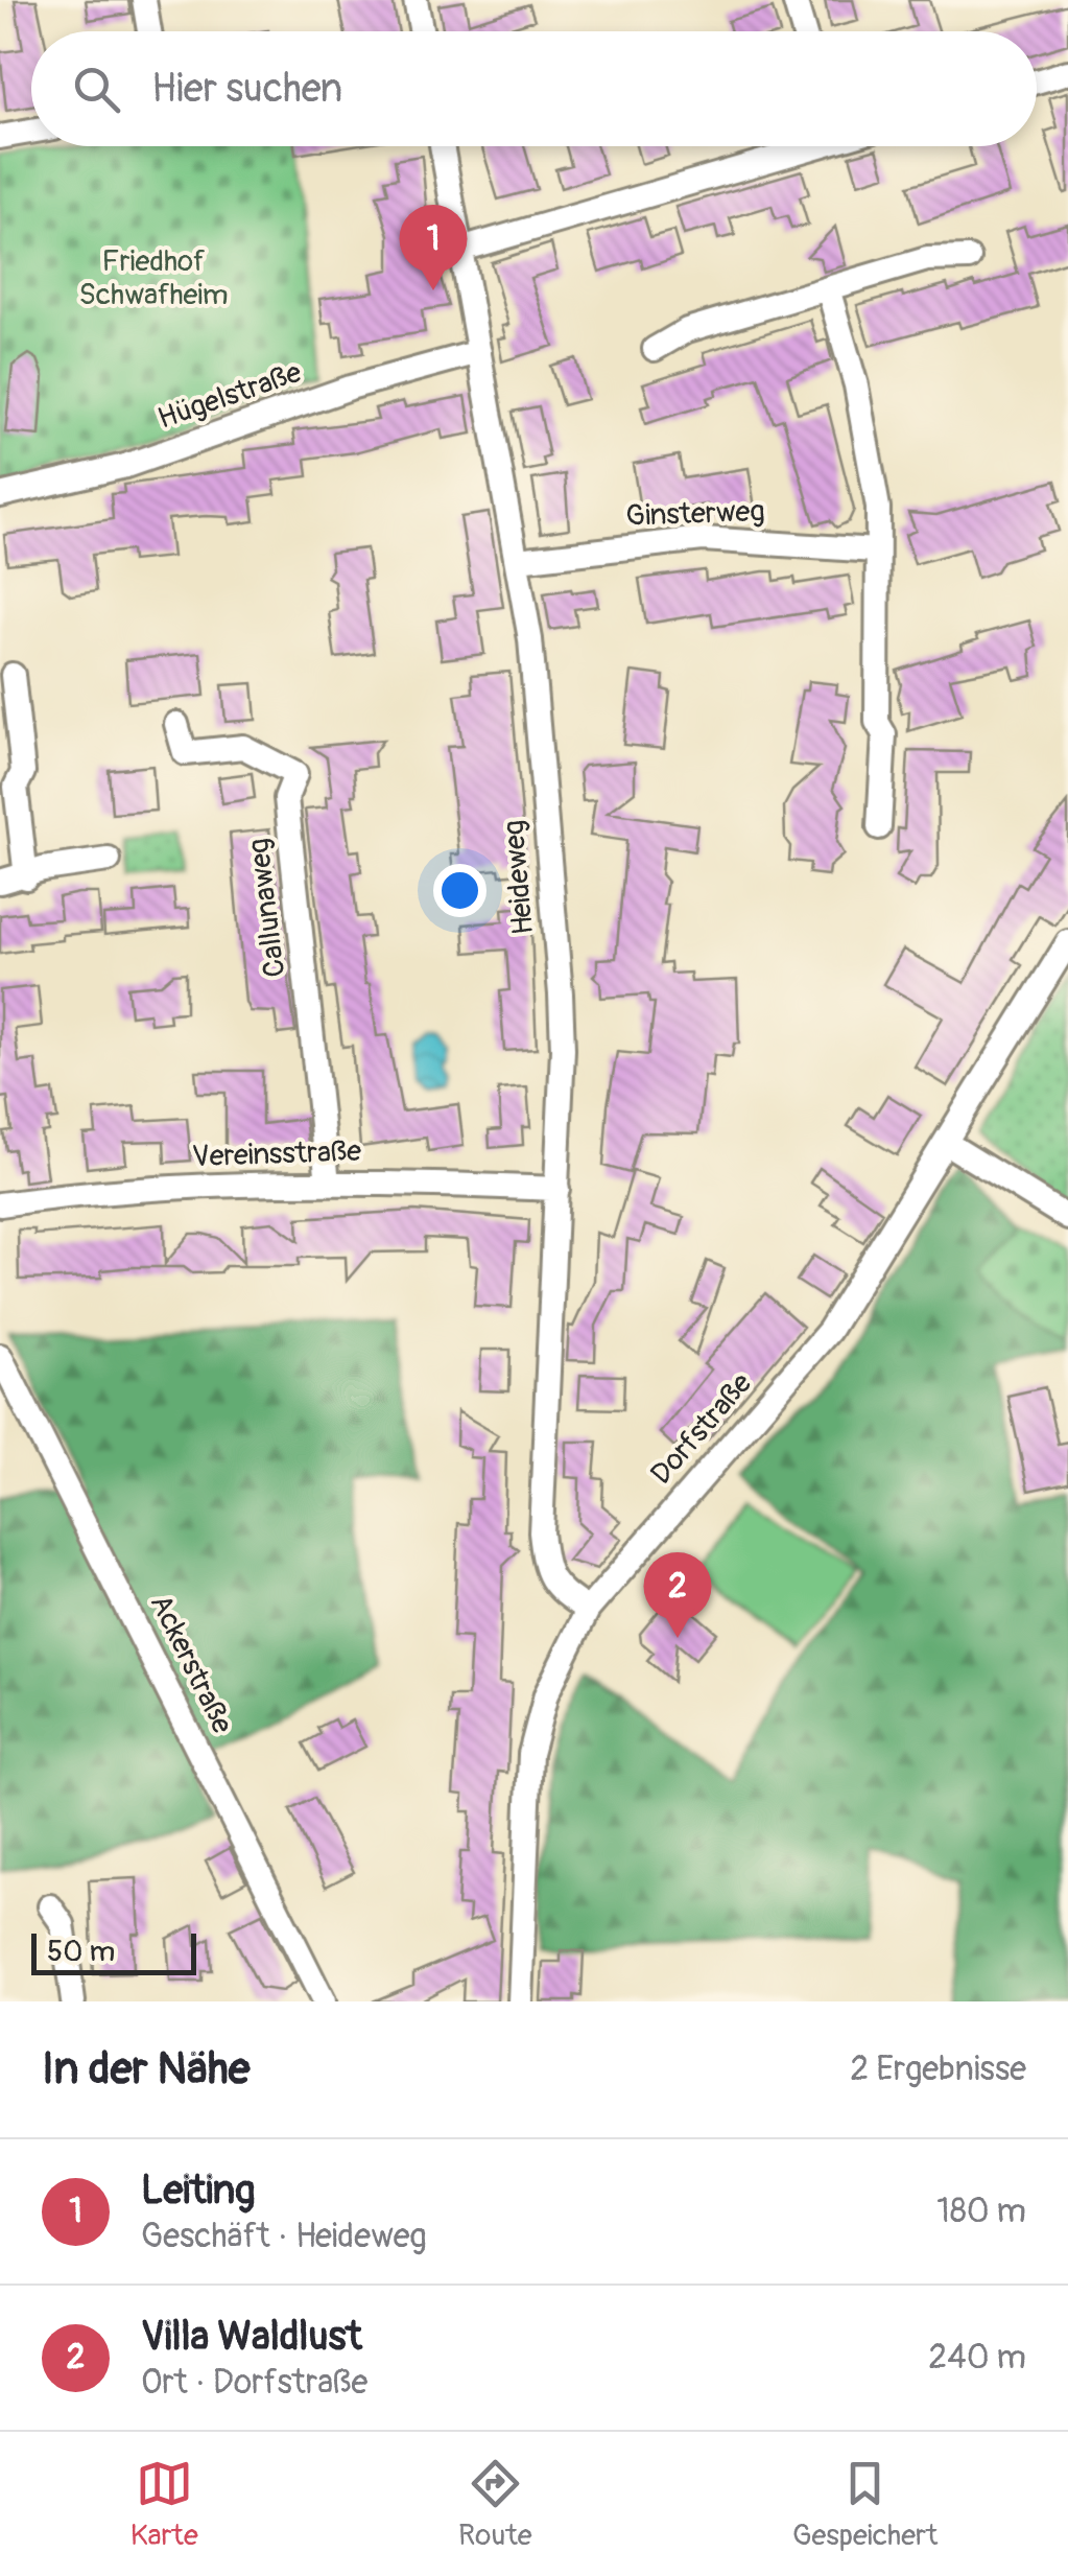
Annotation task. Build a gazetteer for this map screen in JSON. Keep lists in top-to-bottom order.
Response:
{
  "streets": {
    "street": [
      "Hügelstraße",
      "Ginsterweg",
      "Heideweg",
      "Callunaweg",
      "Vereinsstraße",
      "Dorfstraße",
      "Ackerstraße"
    ]
  },
  "crossings": [
    ["Hügelstraße", "Heideweg"],
    ["Ginsterweg", "Heideweg"],
    ["Heideweg", "Vereinsstraße"],
    ["Heideweg", "Dorfstraße"],
    ["Callunaweg", "Vereinsstraße"]
  ],
  "parks": ["Friedhof Schwafheim"],
  "scale_bar": "50 m",
  "page": {
    "search": "Hier suchen",
    "pins": ["1", "2"],
    "scale": "50 m",
    "heading": ["In der Nähe", "2 Ergebnisse"],
    "list": [
      {
        "mark": "1",
        "name": "Leiting",
        "note": "Geschäft · Heideweg",
        "value": "180 m"
      },
      {
        "mark": "2",
        "name": "Villa Waldlust",
        "note": "Ort · Dorfstraße",
        "value": "240 m"
      }
    ],
    "nav": ["Karte", "Route", "Gespeichert"]
  }
}
